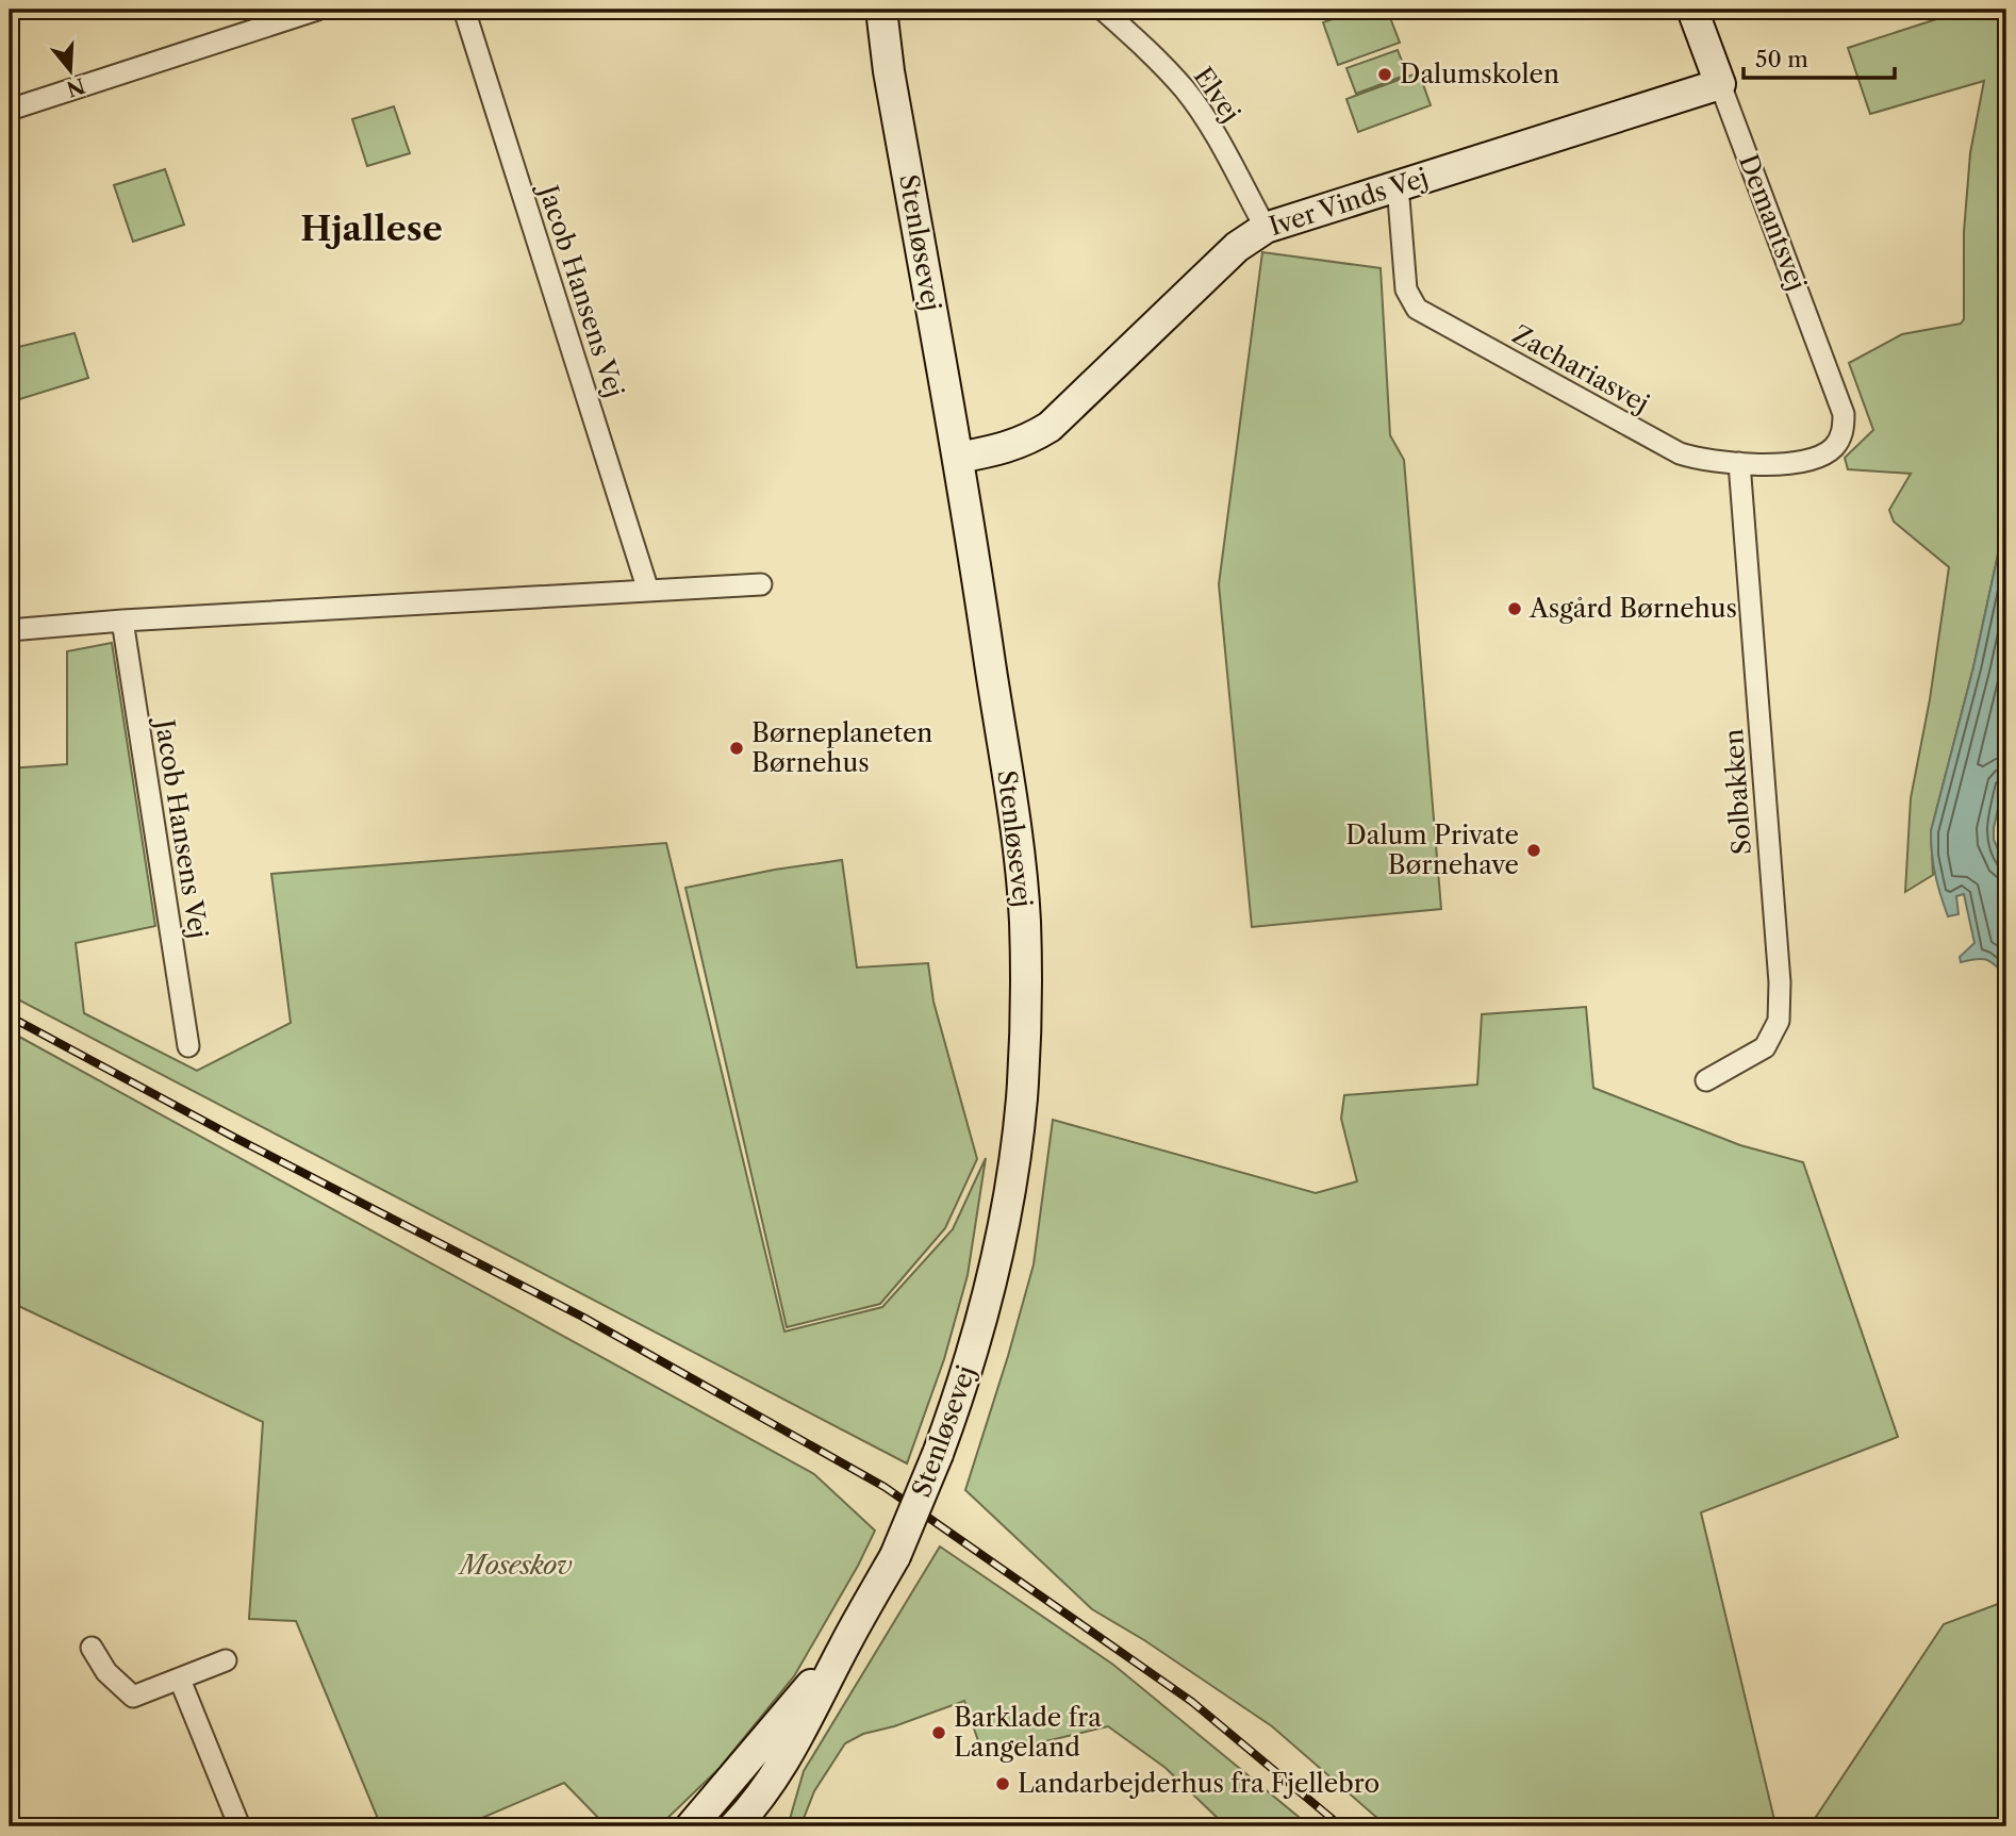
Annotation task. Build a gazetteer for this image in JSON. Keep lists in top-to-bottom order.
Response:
{
  "streets": {
    "street": [
      "Elvej",
      "Iver Vinds Vej",
      "Demantsvej",
      "Stenløsevej",
      "Jacob Hansens Vej",
      "Zachariasvej",
      "Solbakken"
    ]
  },
  "crossings": [
    ["Elvej", "Iver Vinds Vej"],
    ["Iver Vinds Vej", "Demantsvej"],
    ["Iver Vinds Vej", "Stenløsevej"],
    ["Iver Vinds Vej", "Zachariasvej"],
    ["Demantsvej", "Zachariasvej"],
    ["Zachariasvej", "Solbakken"]
  ],
  "districts": ["Hjallese"],
  "parks": ["Moseskov"],
  "places": [
    "Dalumskolen",
    "Asgård Børnehus",
    "Børneplaneten Børnehus",
    "Dalum Private Børnehave",
    "Barklade fra Langeland",
    "Landarbejderhus fra Fjellebro"
  ],
  "scale_bar": "50 m",
  "north": "bottom"
}
